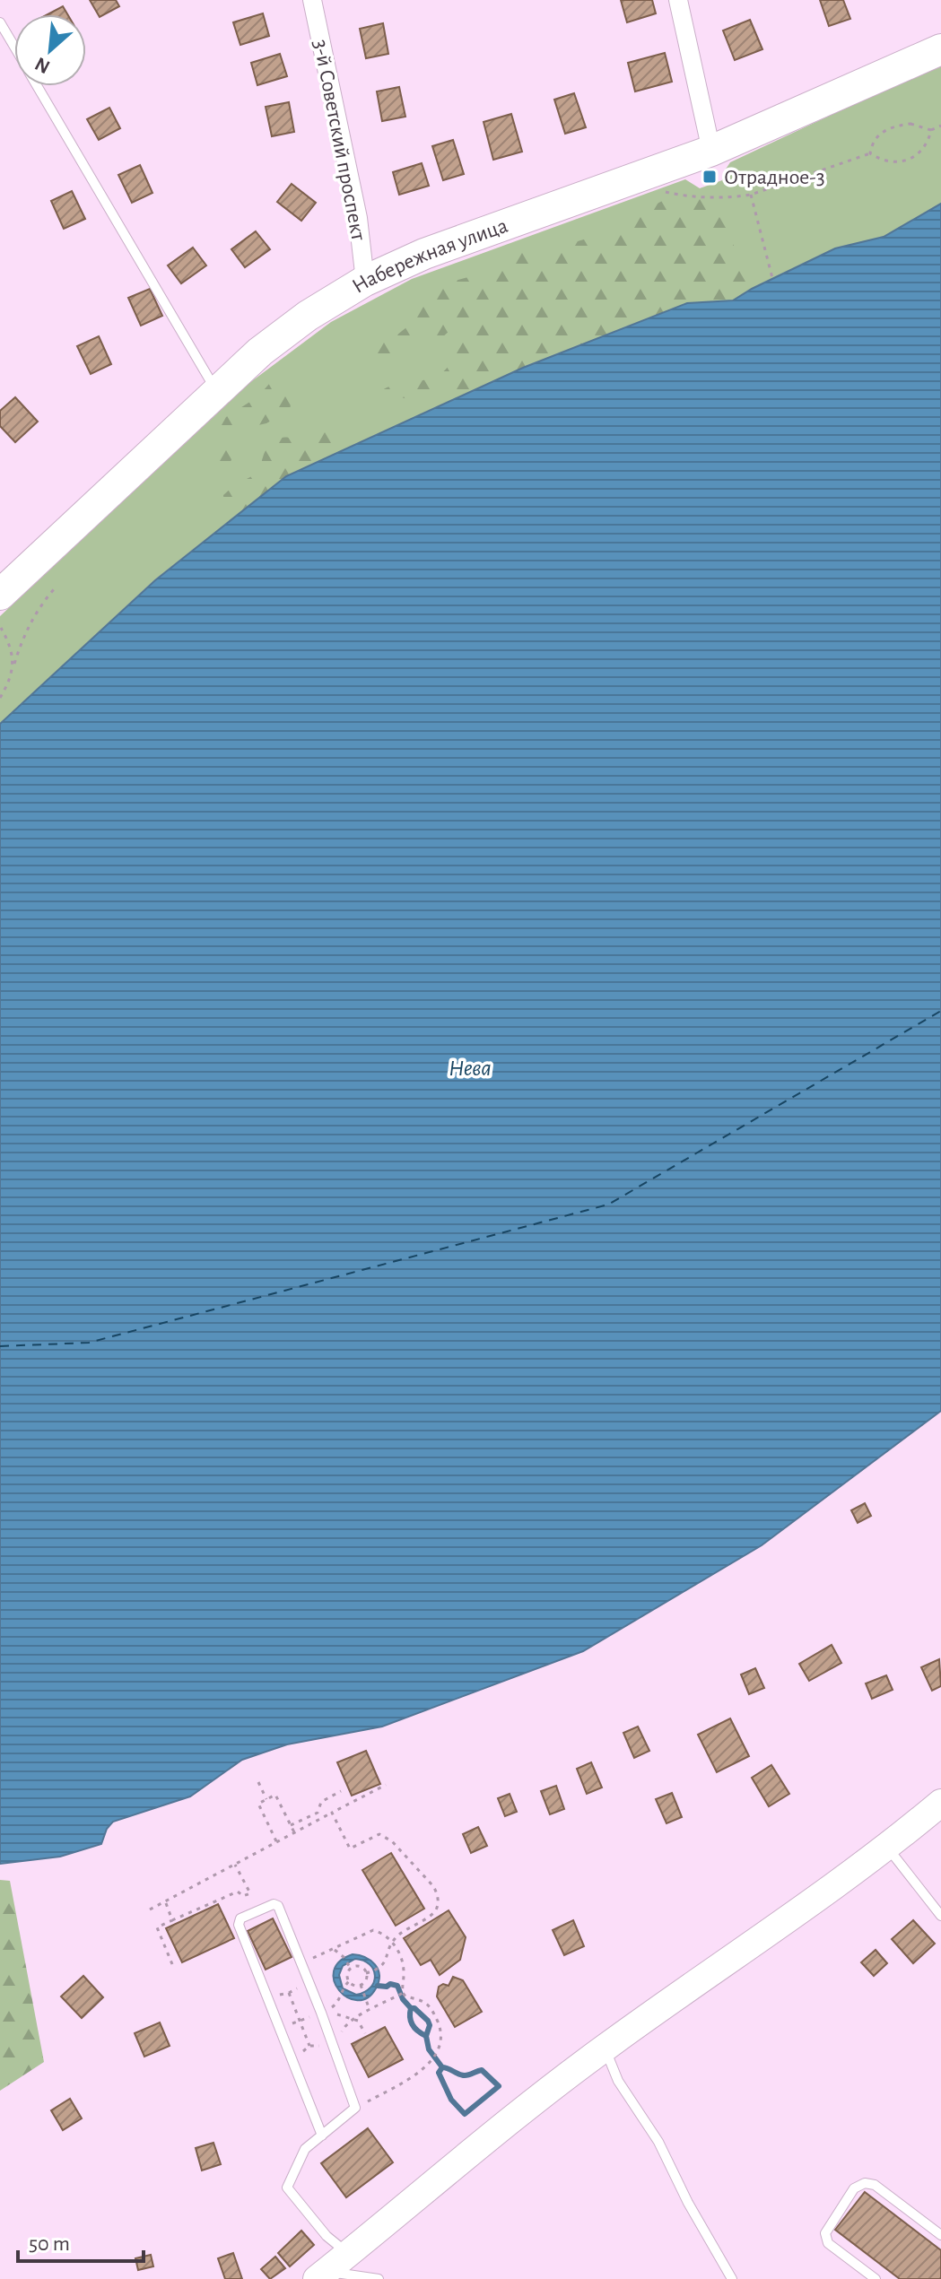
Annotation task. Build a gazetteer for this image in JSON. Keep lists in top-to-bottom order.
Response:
{
  "streets": {
    "main road": ["Набережная улица"],
    "street": ["3-й Советский проспект"]
  },
  "crossings": [
    ["3-й Советский проспект", "Набережная улица"]
  ],
  "water": ["Нева"],
  "places": {
    "transit": ["Отрадное-3"]
  },
  "scale_bar": "50 m",
  "north": "bottom left"
}
